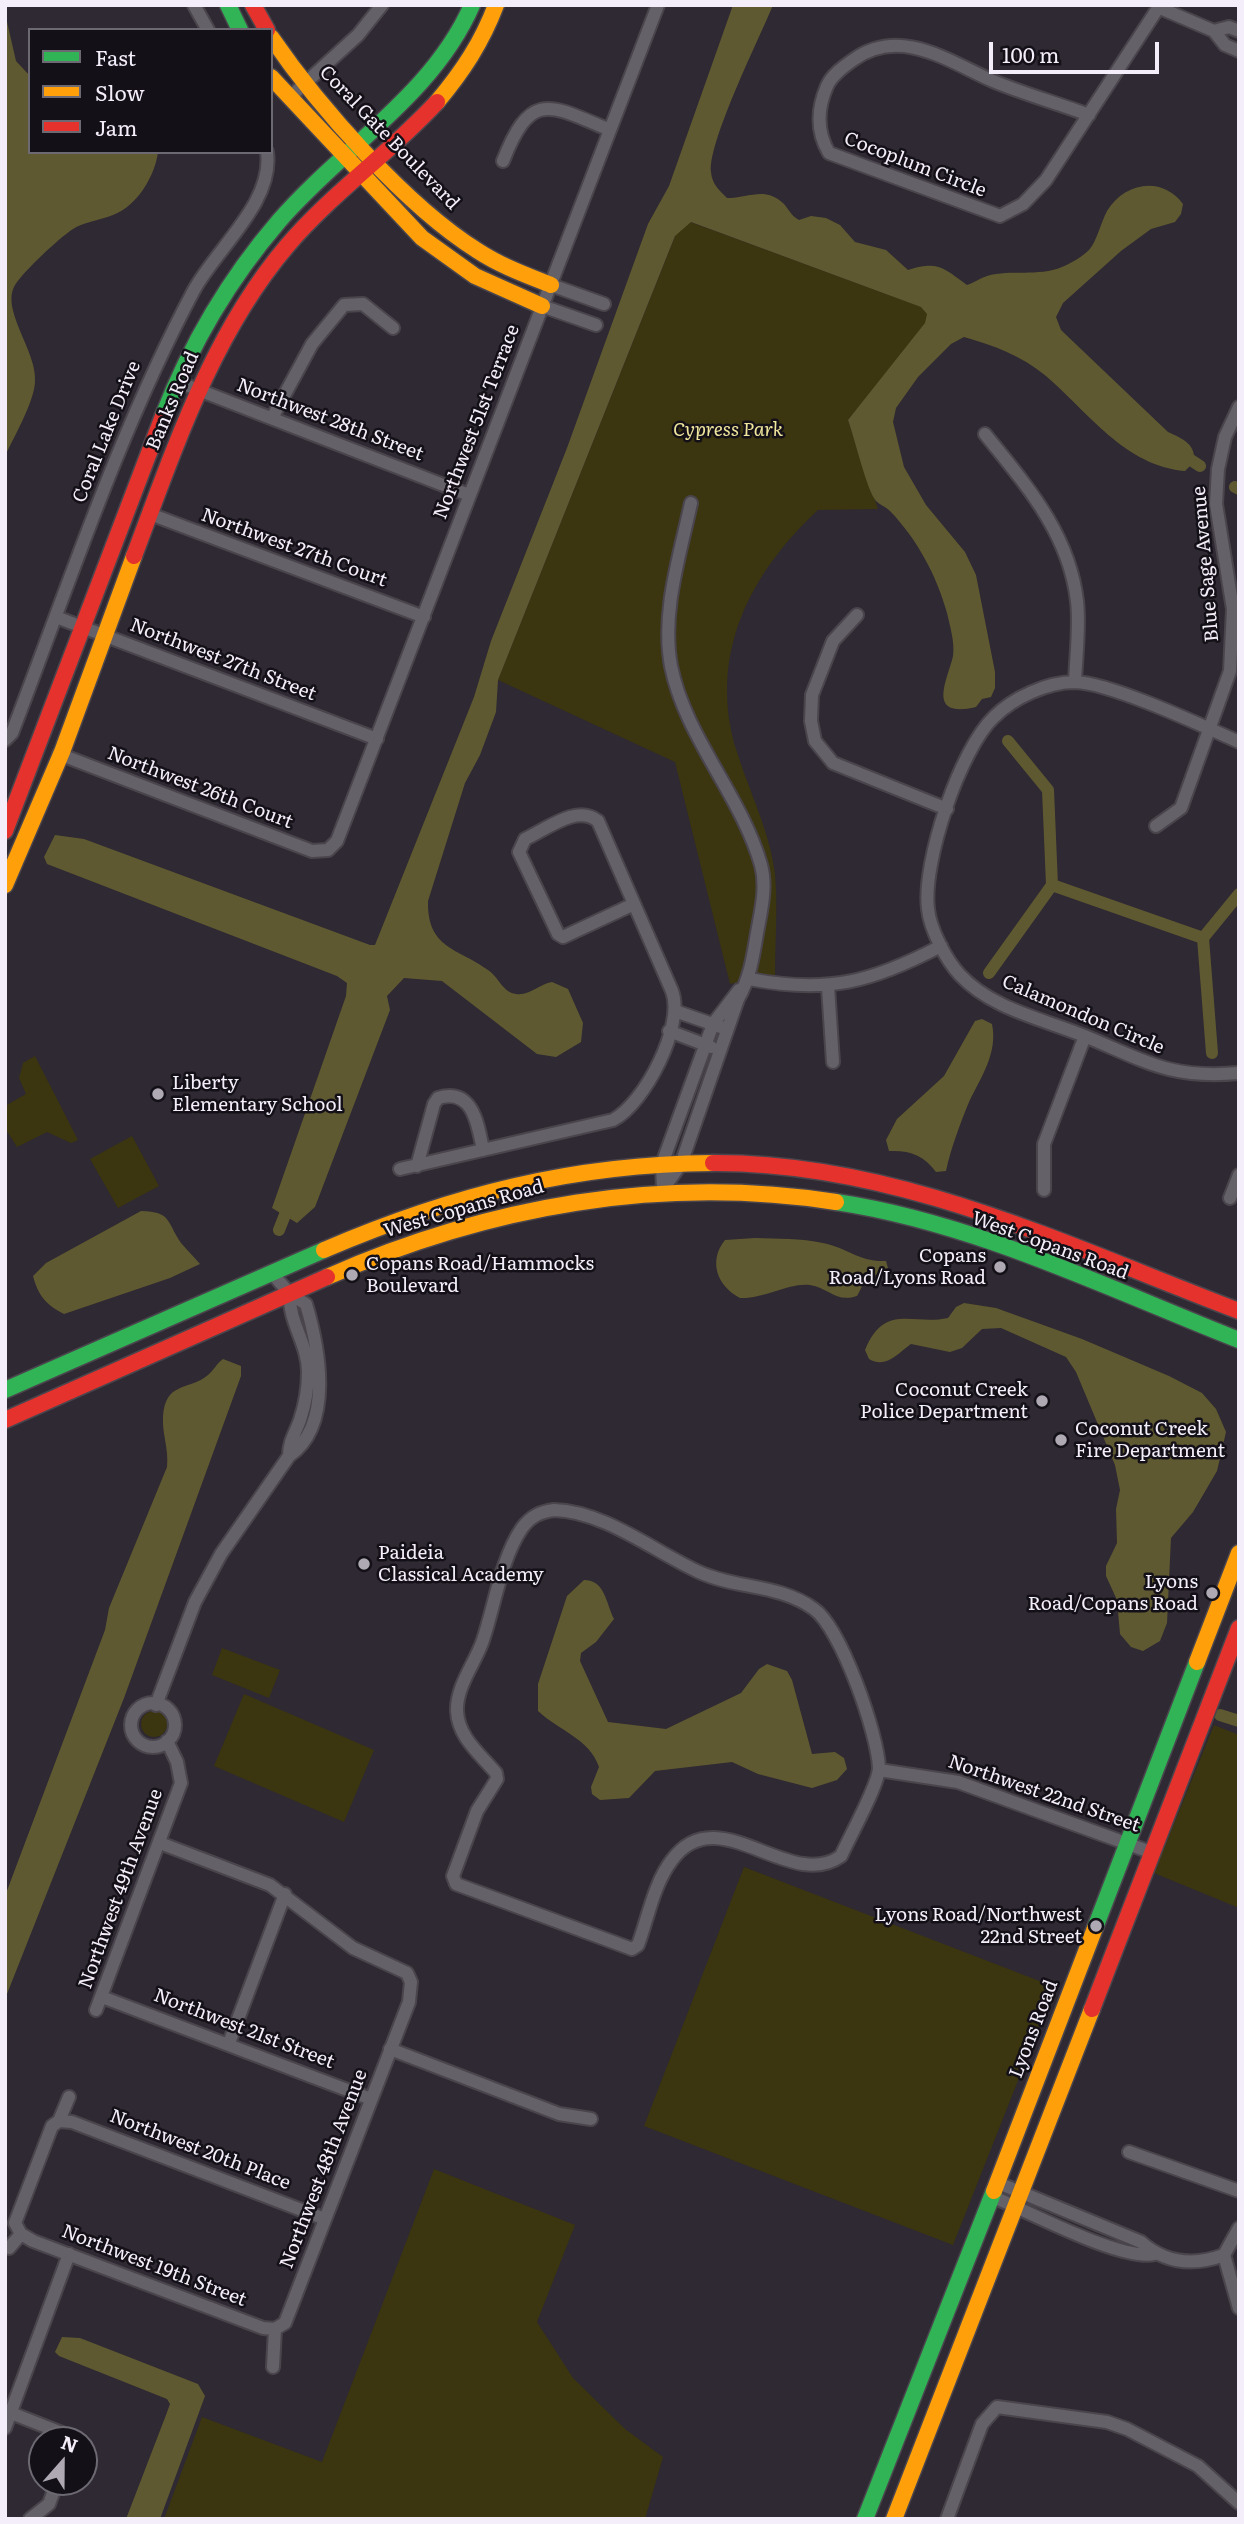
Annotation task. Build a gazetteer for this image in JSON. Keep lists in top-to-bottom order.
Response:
{
  "streets": {
    "main road": [
      "Coral Gate Boulevard",
      "Banks Road",
      "West Copans Road",
      "Lyons Road"
    ],
    "street": [
      "Cocoplum Circle",
      "Northwest 28th Street",
      "Northwest 51st Terrace",
      "Coral Lake Drive",
      "Northwest 27th Court",
      "Blue Sage Avenue",
      "Northwest 27th Street",
      "Northwest 26th Court",
      "Calamondon Circle",
      "Northwest 22nd Street",
      "Northwest 49th Avenue",
      "Northwest 21st Street",
      "Northwest 20th Place",
      "Northwest 48th Avenue",
      "Northwest 19th Street"
    ]
  },
  "crossings": [
    ["Coral Gate Boulevard", "Banks Road"],
    ["Coral Gate Boulevard", "Northwest 51st Terrace"],
    ["Banks Road", "Northwest 28th Street"],
    ["Banks Road", "Northwest 27th Court"],
    ["Banks Road", "Northwest 27th Street"],
    ["Banks Road", "Northwest 26th Court"],
    ["Northwest 28th Street", "Northwest 51st Terrace"],
    ["Northwest 51st Terrace", "Northwest 27th Court"],
    ["Northwest 51st Terrace", "Northwest 27th Street"],
    ["Northwest 51st Terrace", "Northwest 26th Court"],
    ["Coral Lake Drive", "Northwest 27th Street"],
    ["Blue Sage Avenue", "Calamondon Circle"],
    ["Northwest 22nd Street", "Lyons Road"],
    ["Northwest 49th Avenue", "Northwest 21st Street"],
    ["Northwest 21st Street", "Northwest 48th Avenue"],
    ["Northwest 20th Place", "Northwest 48th Avenue"],
    ["Northwest 48th Avenue", "Northwest 19th Street"]
  ],
  "parks": ["Cypress Park"],
  "places": [
    "Liberty Elementary School",
    "Copans Road/Lyons Road",
    "Copans Road/Hammocks Boulevard",
    "Coconut Creek Police Department",
    "Coconut Creek Fire Department",
    "Paideia Classical Academy",
    "Lyons Road/Copans Road",
    "Lyons Road/Northwest 22nd Street"
  ],
  "legend": ["Fast", "Slow", "Jam"],
  "scale_bar": "100 m",
  "north": "top"
}
